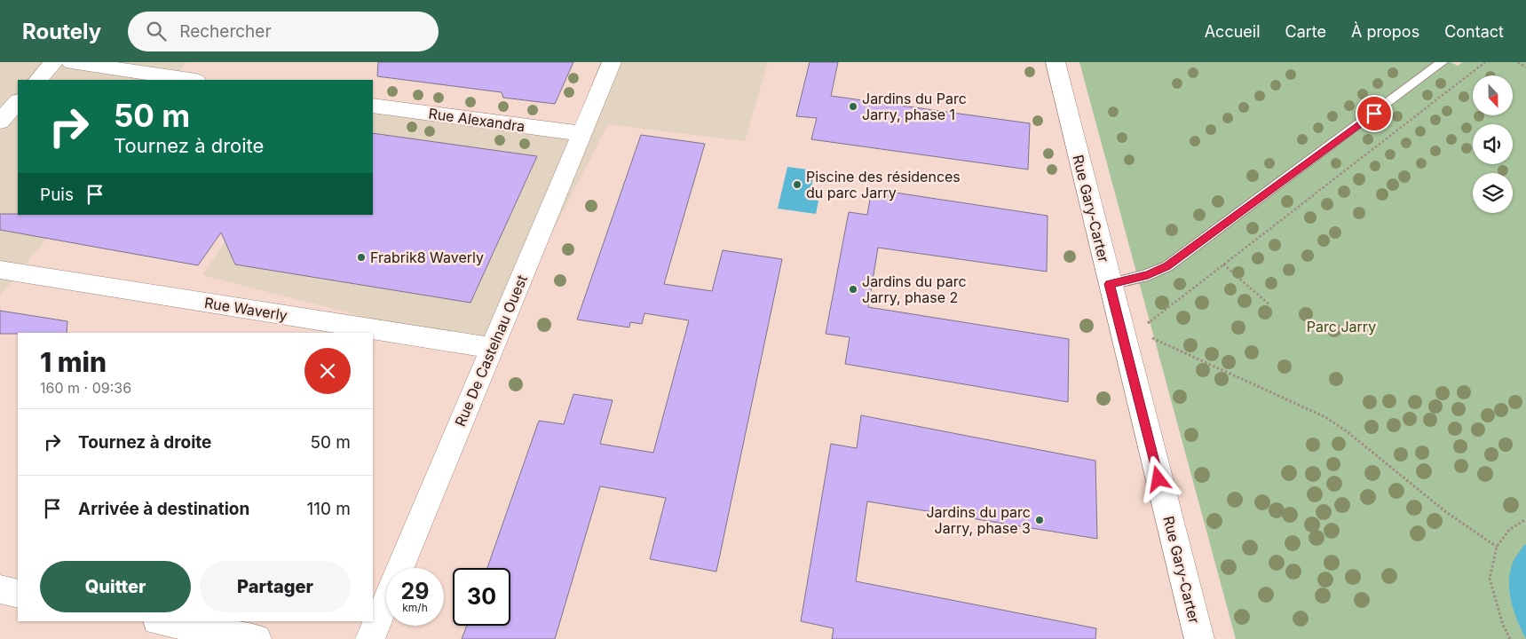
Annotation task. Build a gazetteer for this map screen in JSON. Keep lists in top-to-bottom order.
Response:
{
  "streets": {
    "street": [
      "Rue Alexandra",
      "Rue Gary-Carter",
      "Rue Waverly",
      "Rue De Castelnau Ouest"
    ]
  },
  "crossings": [
    ["Rue Alexandra", "Rue De Castelnau Ouest"],
    ["Rue Waverly", "Rue De Castelnau Ouest"]
  ],
  "parks": ["Parc Jarry"],
  "places": [
    "Jardins du Parc Jarry, phase 1",
    "Piscine des résidences du parc Jarry",
    "Frabrik8 Waverly",
    "Jardins du parc Jarry, phase 2",
    "Jardins du parc Jarry, phase 3"
  ],
  "north": "bottom",
  "page": {
    "header": "Routely",
    "search": "Rechercher",
    "nav": [
      "Accueil",
      "Carte",
      "À propos",
      "Contact"
    ],
    "turn": ["50 m", "Tournez à droite"],
    "then": "Puis",
    "heading": ["1 min", "160 m · 09:36"],
    "list": [
      {
        "name": "Tournez à droite",
        "value": "50 m"
      },
      {
        "name": "Arrivée à destination",
        "value": "110 m"
      }
    ],
    "buttons": ["Quitter", "Partager"],
    "speed": "29 km/h",
    "limit": "30"
  }
}
